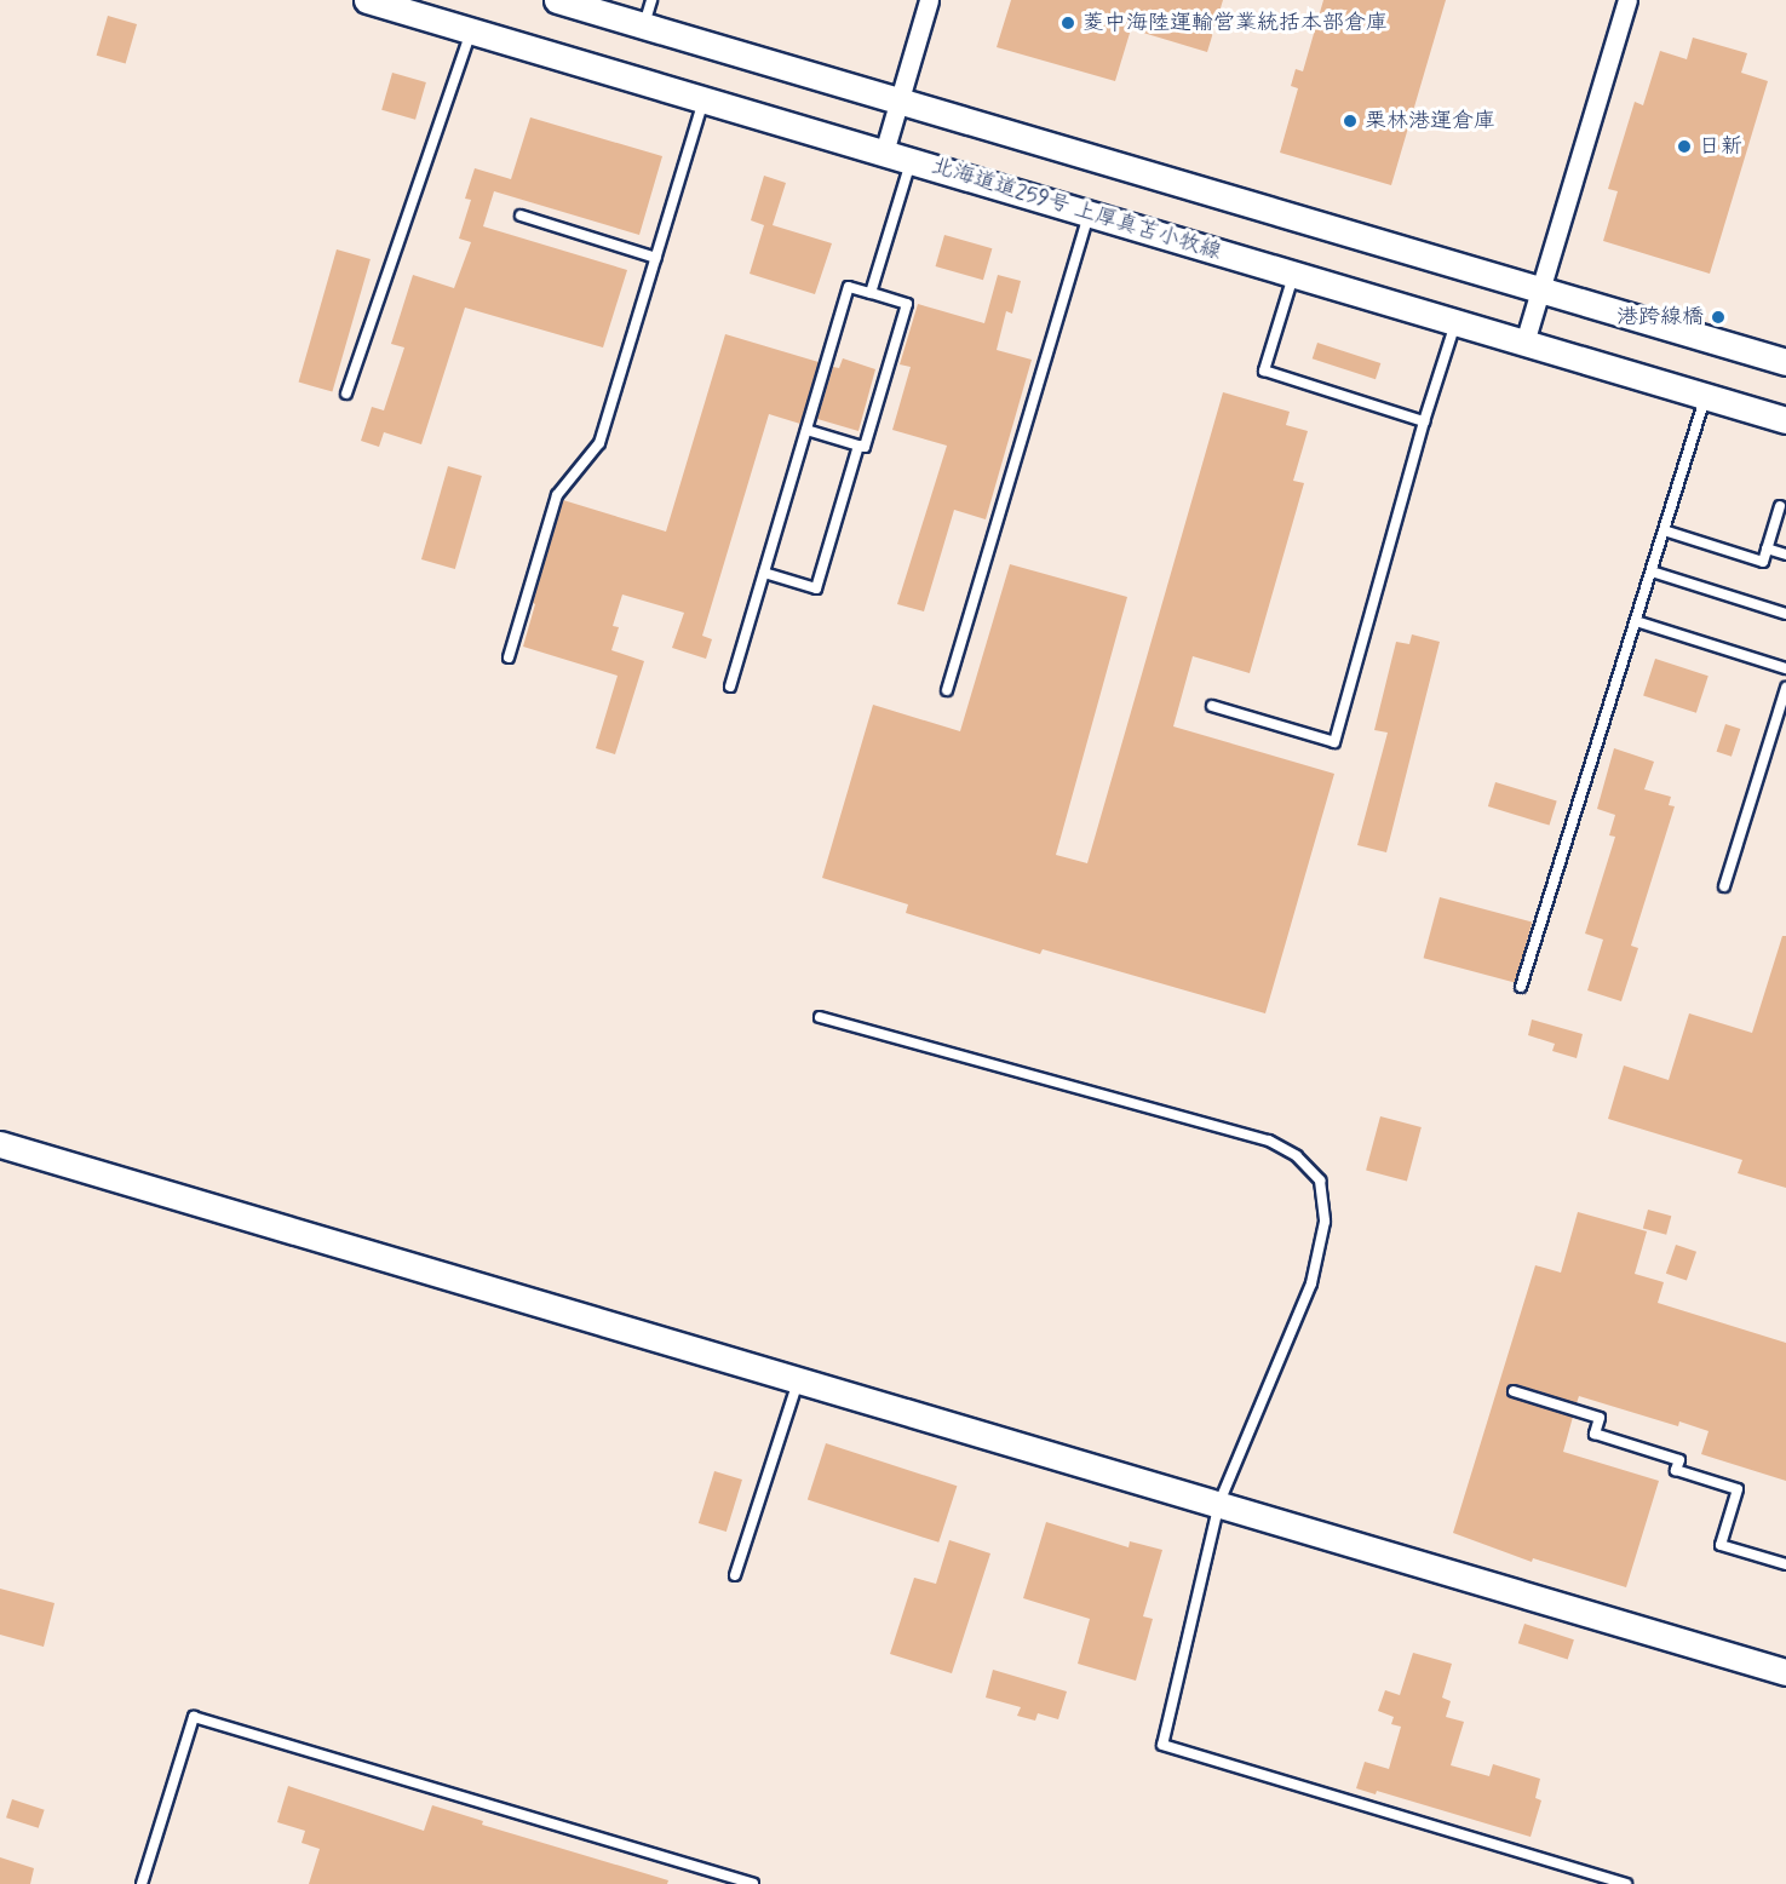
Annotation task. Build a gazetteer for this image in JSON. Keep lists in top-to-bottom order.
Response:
{
  "streets": {
    "main road": ["北海道道259号 上厚真苫小牧線"]
  },
  "places": [
    "菱中海陸運輸営業統括本部倉庫",
    "栗林港運倉庫",
    "日新",
    "港跨線橋"
  ]
}
